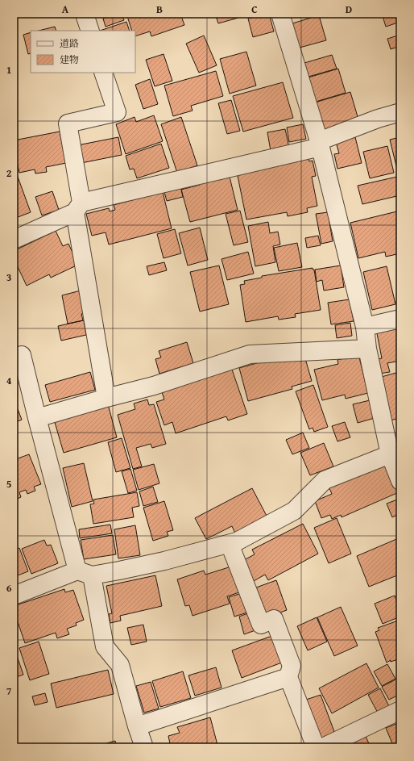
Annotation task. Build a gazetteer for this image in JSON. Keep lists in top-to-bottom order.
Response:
{
  "legend": ["道路", "建物"],
  "grid": {
    "columns": [
      "A",
      "B",
      "C",
      "D"
    ],
    "rows": [
      "1",
      "2",
      "3",
      "4",
      "5",
      "6",
      "7"
    ]
  }
}
